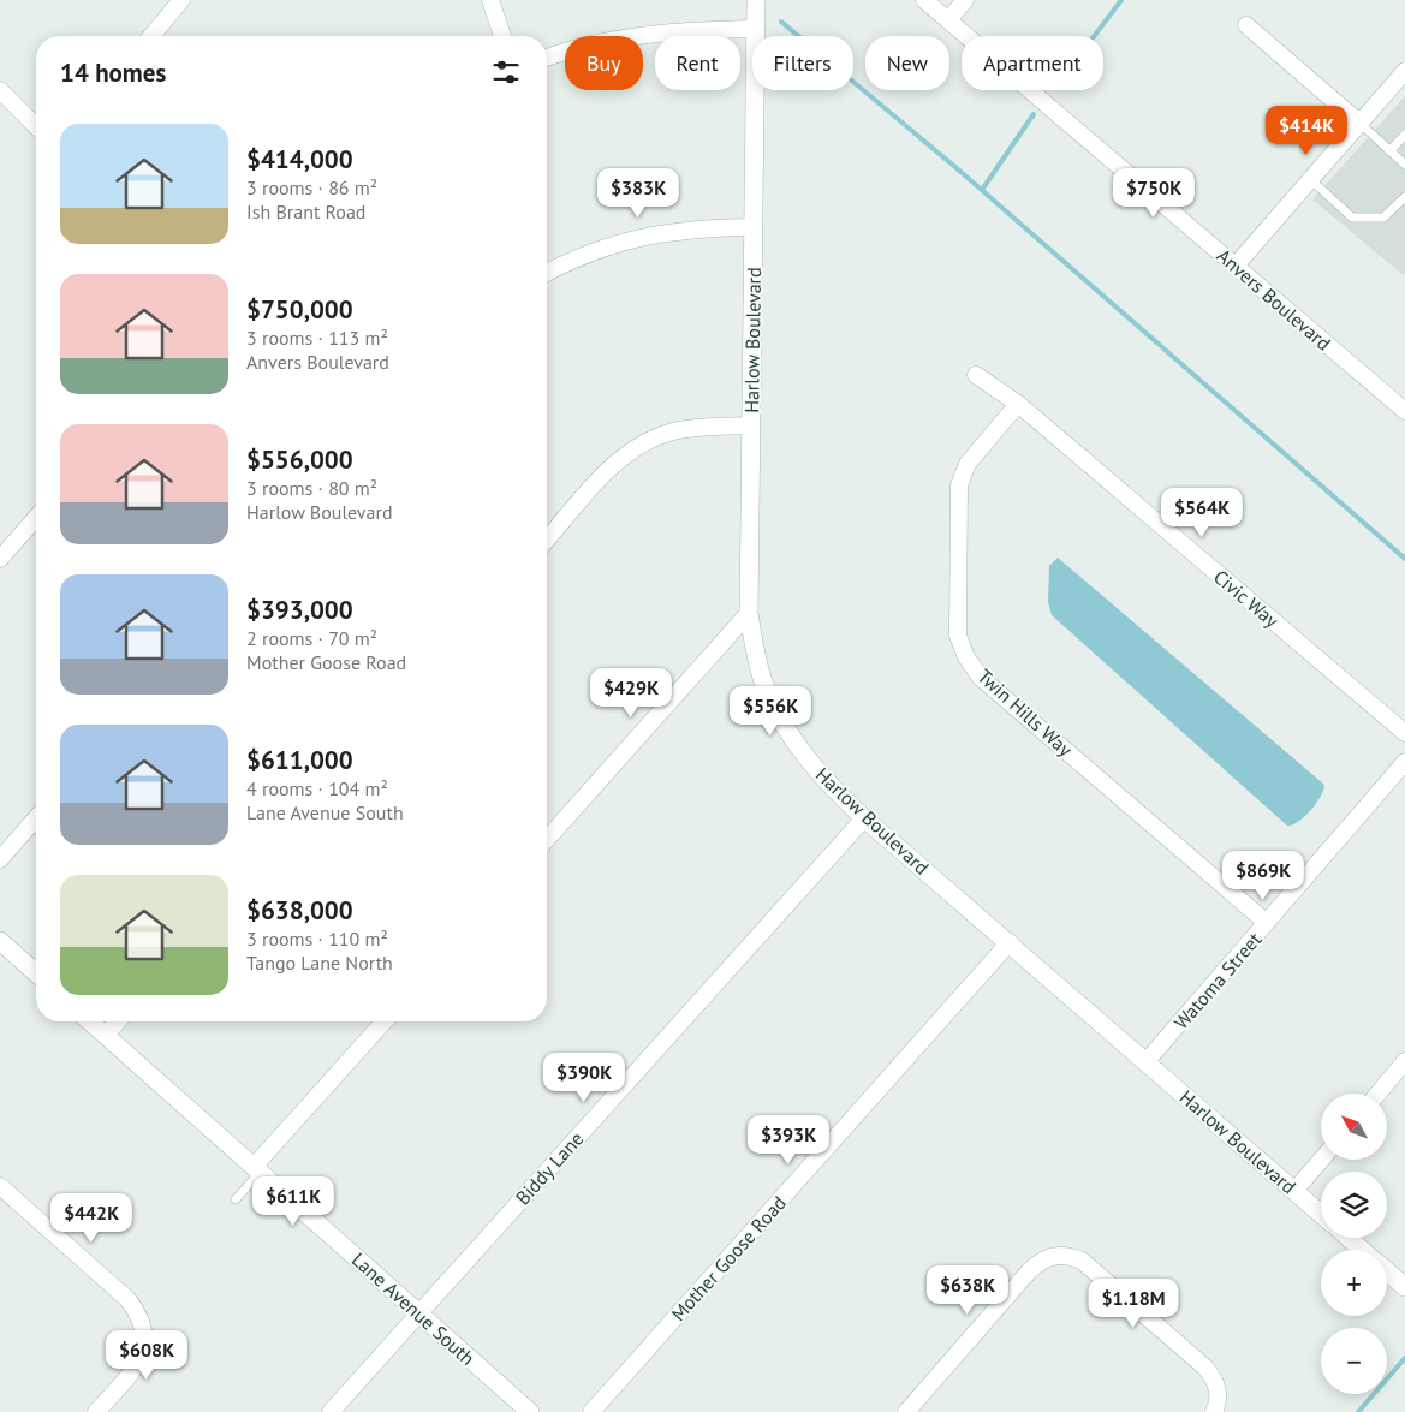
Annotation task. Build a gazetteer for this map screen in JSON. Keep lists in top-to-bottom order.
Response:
{
  "streets": {
    "street": [
      "Anvers Boulevard",
      "Harlow Boulevard",
      "Civic Way",
      "Twin Hills Way",
      "Watoma Street",
      "Biddy Lane",
      "Mother Goose Road",
      "Lane Avenue South"
    ]
  },
  "crossings": [
    ["Harlow Boulevard", "Watoma Street"],
    ["Harlow Boulevard", "Biddy Lane"],
    ["Harlow Boulevard", "Mother Goose Road"],
    ["Civic Way", "Twin Hills Way"],
    ["Twin Hills Way", "Watoma Street"],
    ["Biddy Lane", "Lane Avenue South"]
  ],
  "north": "top left",
  "page": {
    "chip": [
      "Buy",
      "Rent",
      "Filters",
      "New",
      "Apartment"
    ],
    "heading": "14 homes",
    "price": [
      "$414K",
      "$383K",
      "$750K",
      "$564K",
      "$429K",
      "$556K",
      "$869K",
      "$390K",
      "$393K",
      "$611K",
      "$442K",
      "$638K",
      "$1.18M",
      "$608K"
    ],
    "list": [
      {
        "name": "$414,000",
        "note": "3 rooms · 86 m² · Ish Brant Road"
      },
      {
        "name": "$750,000",
        "note": "3 rooms · 113 m² · Anvers Boulevard"
      },
      {
        "name": "$556,000",
        "note": "3 rooms · 80 m² · Harlow Boulevard"
      },
      {
        "name": "$393,000",
        "note": "2 rooms · 70 m² · Mother Goose Road"
      },
      {
        "name": "$611,000",
        "note": "4 rooms · 104 m² · Lane Avenue South"
      },
      {
        "name": "$638,000",
        "note": "3 rooms · 110 m² · Tango Lane North"
      }
    ],
    "map_buttons": ["+", "−"]
  }
}
